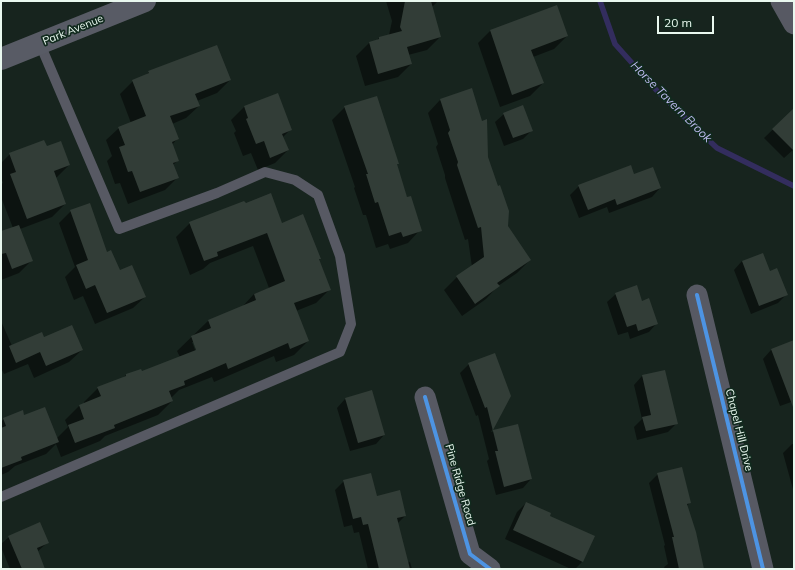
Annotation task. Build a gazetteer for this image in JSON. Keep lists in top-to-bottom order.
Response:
{
  "streets": {
    "main road": ["Park Avenue"],
    "street": ["Chapel Hill Drive", "Pine Ridge Road"]
  },
  "water": ["Horse Tavern Brook"],
  "scale_bar": "20 m"
}
